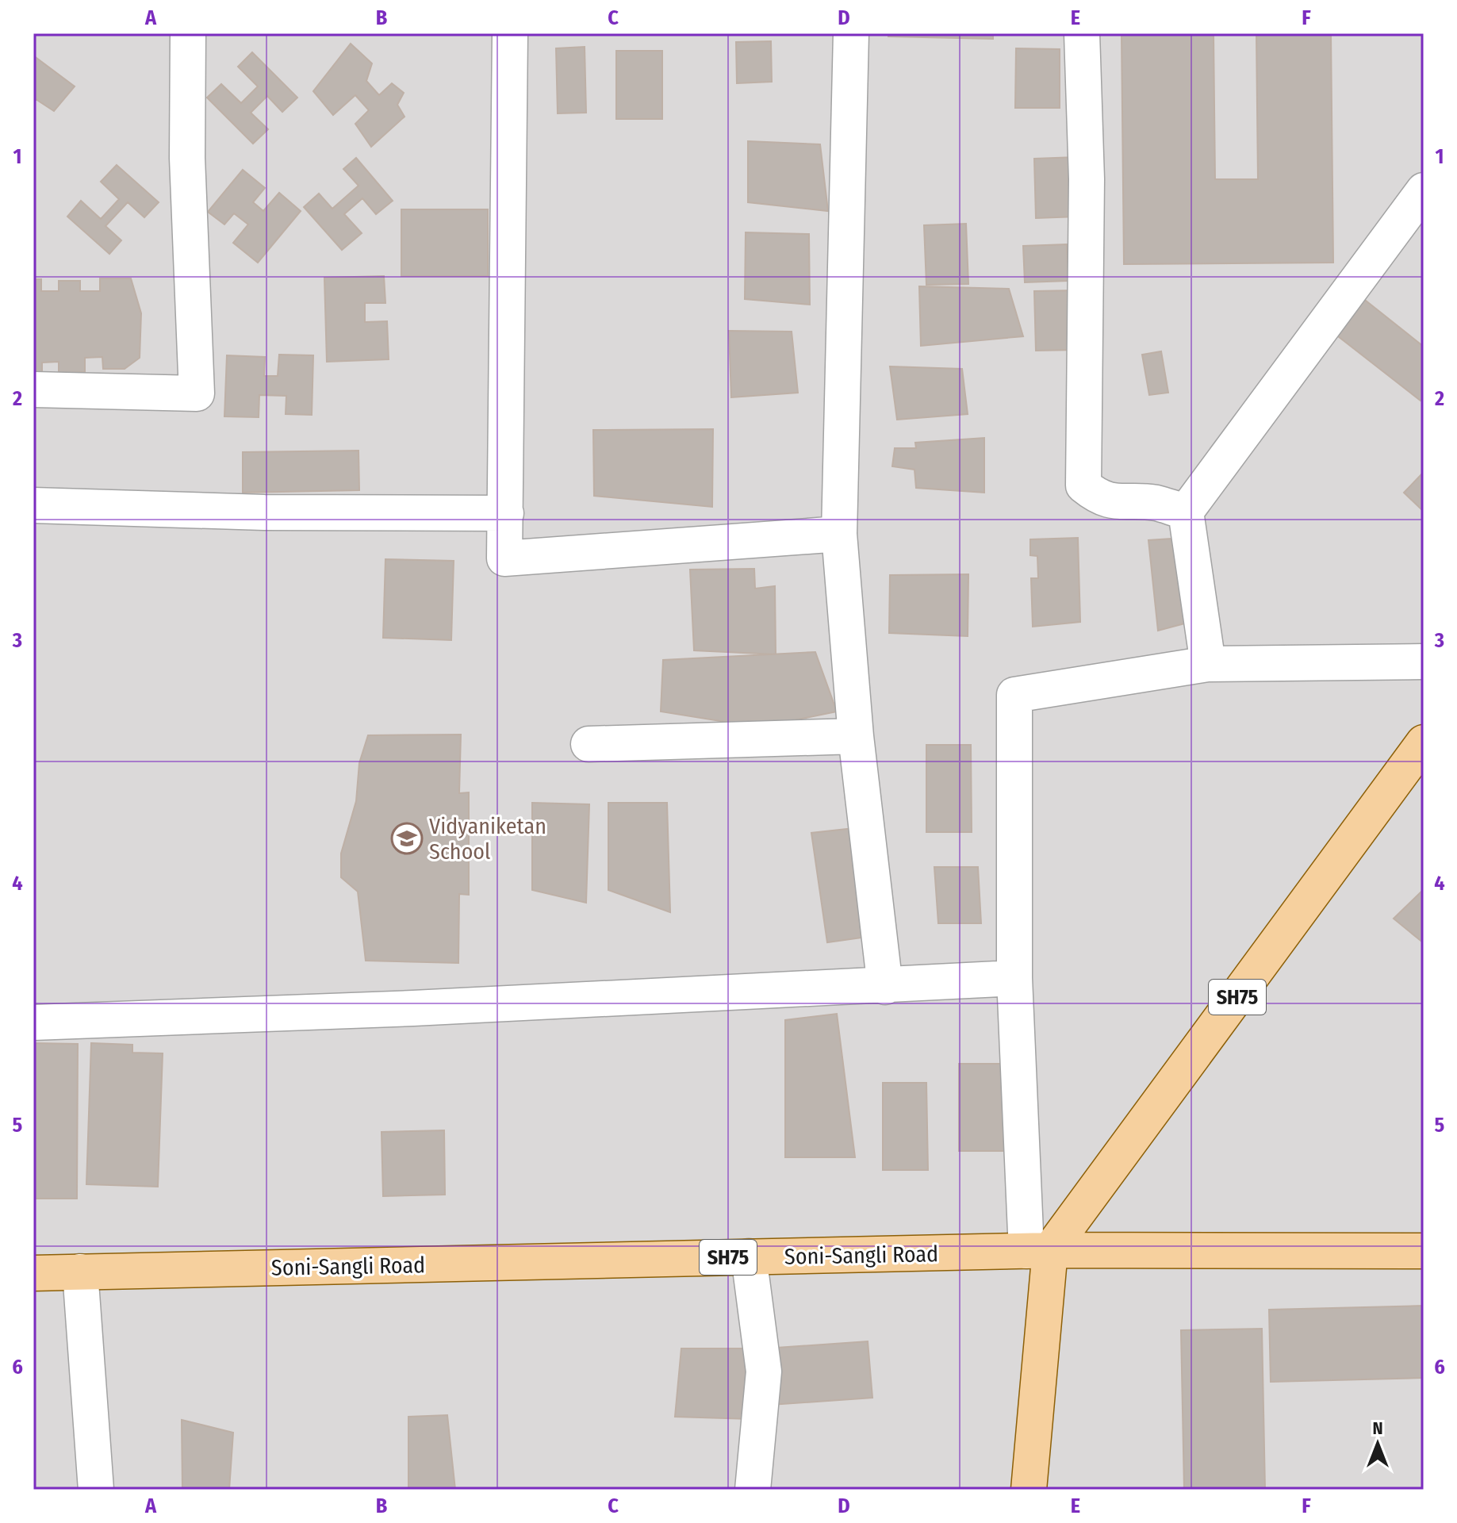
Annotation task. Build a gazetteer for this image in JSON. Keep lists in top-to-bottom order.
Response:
{
  "streets": {
    "main road": ["SH75", "Soni-Sangli Road"]
  },
  "crossings": [
    ["SH75", "Soni-Sangli Road"]
  ],
  "places": {
    "school or university": ["Vidyaniketan School"]
  },
  "north": "top",
  "grid": {
    "columns": [
      "A",
      "B",
      "C",
      "D",
      "E",
      "F"
    ],
    "rows": [
      "1",
      "2",
      "3",
      "4",
      "5",
      "6"
    ]
  }
}
